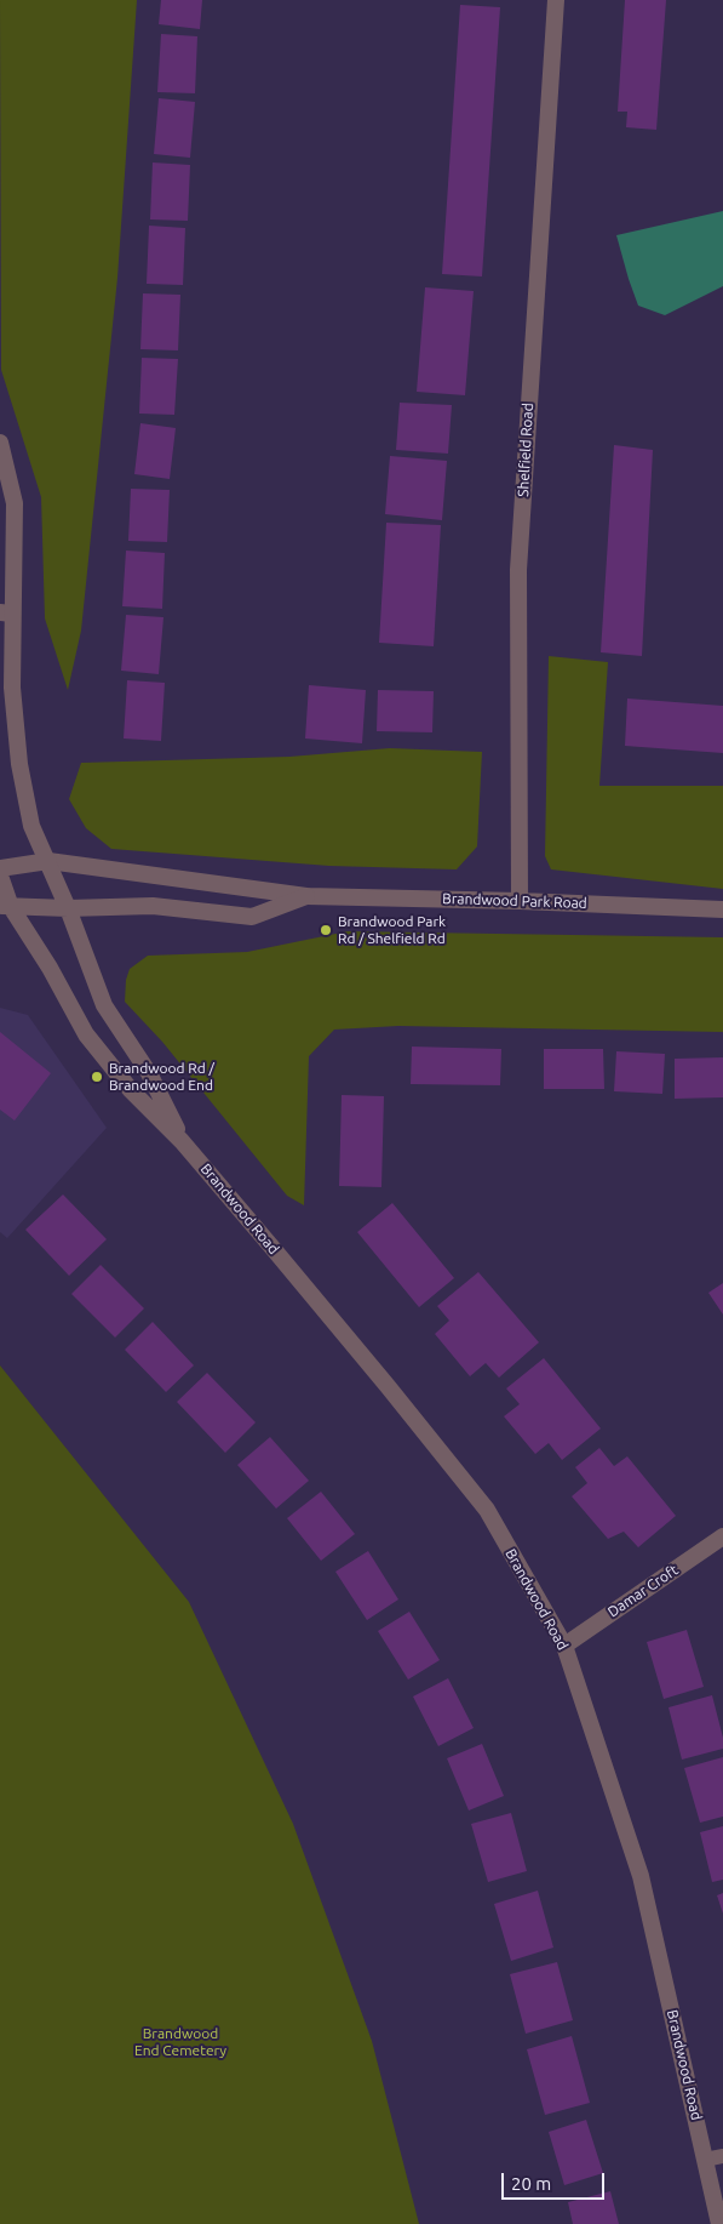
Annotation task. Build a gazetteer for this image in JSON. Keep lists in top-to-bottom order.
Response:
{
  "streets": {
    "street": [
      "Shelfield Road",
      "Brandwood Park Road",
      "Brandwood Road",
      "Damar Croft"
    ]
  },
  "crossings": [
    ["Shelfield Road", "Brandwood Park Road"],
    ["Brandwood Park Road", "Brandwood Road"],
    ["Brandwood Road", "Damar Croft"]
  ],
  "parks": ["Brandwood End Cemetery"],
  "places": ["Brandwood Park Rd / Shelfield Rd", "Brandwood Rd / Brandwood End"],
  "scale_bar": "20 m"
}
